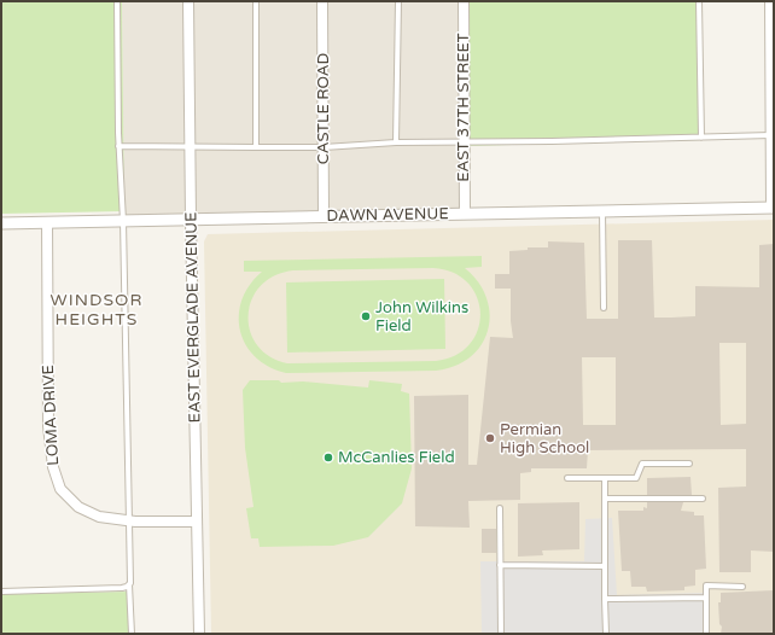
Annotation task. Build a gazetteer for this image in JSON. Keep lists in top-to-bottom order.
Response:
{
  "streets": {
    "street": [
      "EAST 37TH STREET",
      "CASTLE ROAD",
      "DAWN AVENUE",
      "EAST EVERGLADE AVENUE",
      "LOMA DRIVE"
    ]
  },
  "crossings": [
    ["EAST 37TH STREET", "DAWN AVENUE"],
    ["CASTLE ROAD", "DAWN AVENUE"],
    ["DAWN AVENUE", "EAST EVERGLADE AVENUE"],
    ["DAWN AVENUE", "LOMA DRIVE"],
    ["EAST EVERGLADE AVENUE", "LOMA DRIVE"]
  ],
  "districts": ["WINDSOR HEIGHTS"],
  "places": ["John Wilkins Field", "Permian High School", "McCanlies Field"]
}
